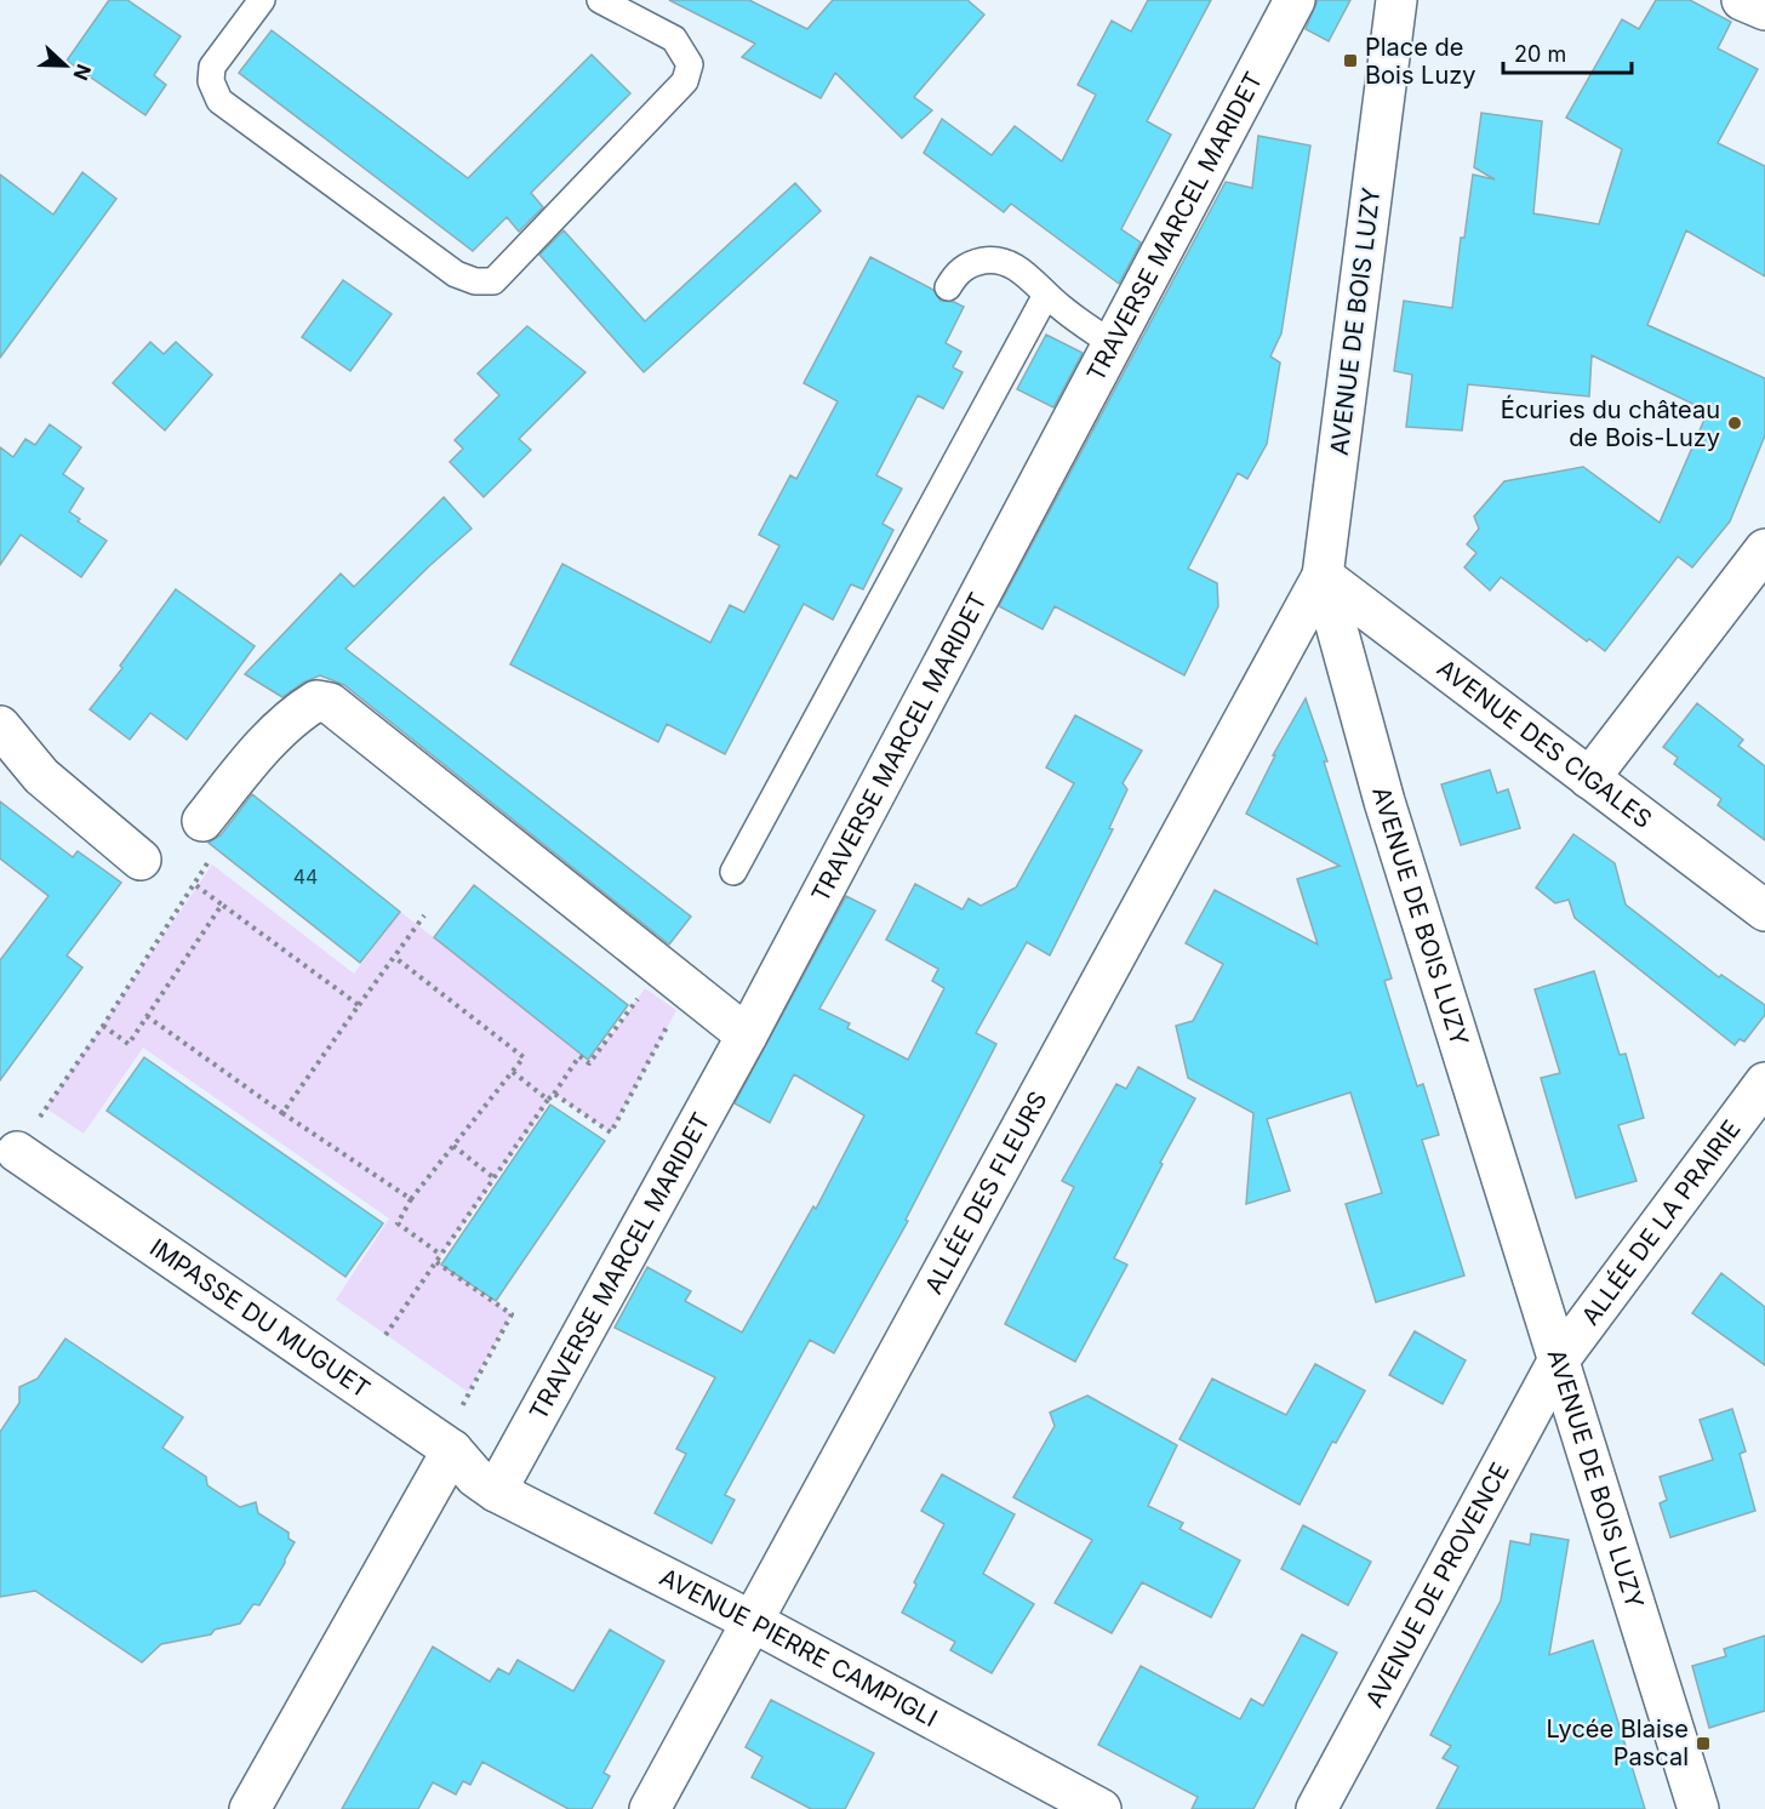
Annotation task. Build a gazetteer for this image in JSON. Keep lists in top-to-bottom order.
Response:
{
  "streets": {
    "street": [
      "TRAVERSE MARCEL MARIDET",
      "AVENUE DE BOIS LUZY",
      "AVENUE DES CIGALES",
      "ALLÉE DES FLEURS",
      "ALLÉE DE LA PRAIRIE",
      "IMPASSE DU MUGUET",
      "AVENUE DE PROVENCE",
      "AVENUE PIERRE CAMPIGLI"
    ]
  },
  "crossings": [
    ["TRAVERSE MARCEL MARIDET", "IMPASSE DU MUGUET"],
    ["TRAVERSE MARCEL MARIDET", "AVENUE PIERRE CAMPIGLI"],
    ["AVENUE DE BOIS LUZY", "AVENUE DES CIGALES"],
    ["AVENUE DE BOIS LUZY", "ALLÉE DES FLEURS"],
    ["AVENUE DE BOIS LUZY", "ALLÉE DE LA PRAIRIE"],
    ["AVENUE DE BOIS LUZY", "AVENUE DE PROVENCE"],
    ["AVENUE DES CIGALES", "ALLÉE DES FLEURS"],
    ["ALLÉE DES FLEURS", "AVENUE PIERRE CAMPIGLI"],
    ["ALLÉE DE LA PRAIRIE", "AVENUE DE PROVENCE"],
    ["IMPASSE DU MUGUET", "AVENUE PIERRE CAMPIGLI"]
  ],
  "places": {
    "transit": ["Place de Bois Luzy", "Lycée Blaise Pascal"],
    "other": ["Écuries du château de Bois-Luzy"]
  },
  "house_numbers": ["44"],
  "scale_bar": "20 m",
  "north": "right"
}
